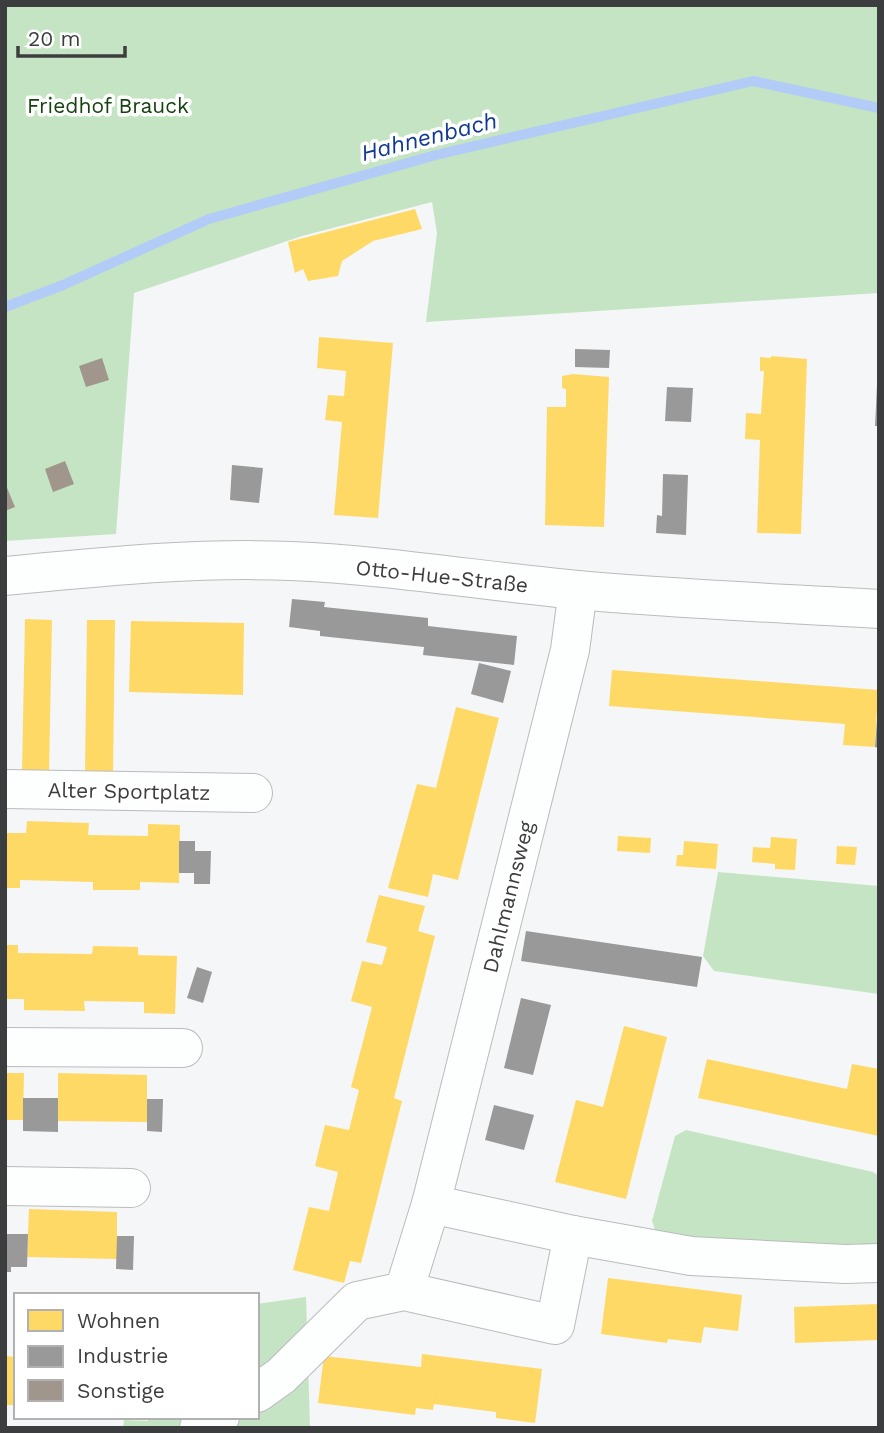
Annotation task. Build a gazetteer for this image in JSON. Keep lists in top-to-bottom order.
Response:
{
  "streets": {
    "street": ["Otto-Hue-Straße", "Alter Sportplatz", "Dahlmannsweg"]
  },
  "crossings": [
    ["Otto-Hue-Straße", "Dahlmannsweg"]
  ],
  "water": ["Hahnenbach"],
  "parks": ["Friedhof Brauck"],
  "legend": ["Wohnen", "Industrie", "Sonstige"],
  "scale_bar": "20 m"
}
